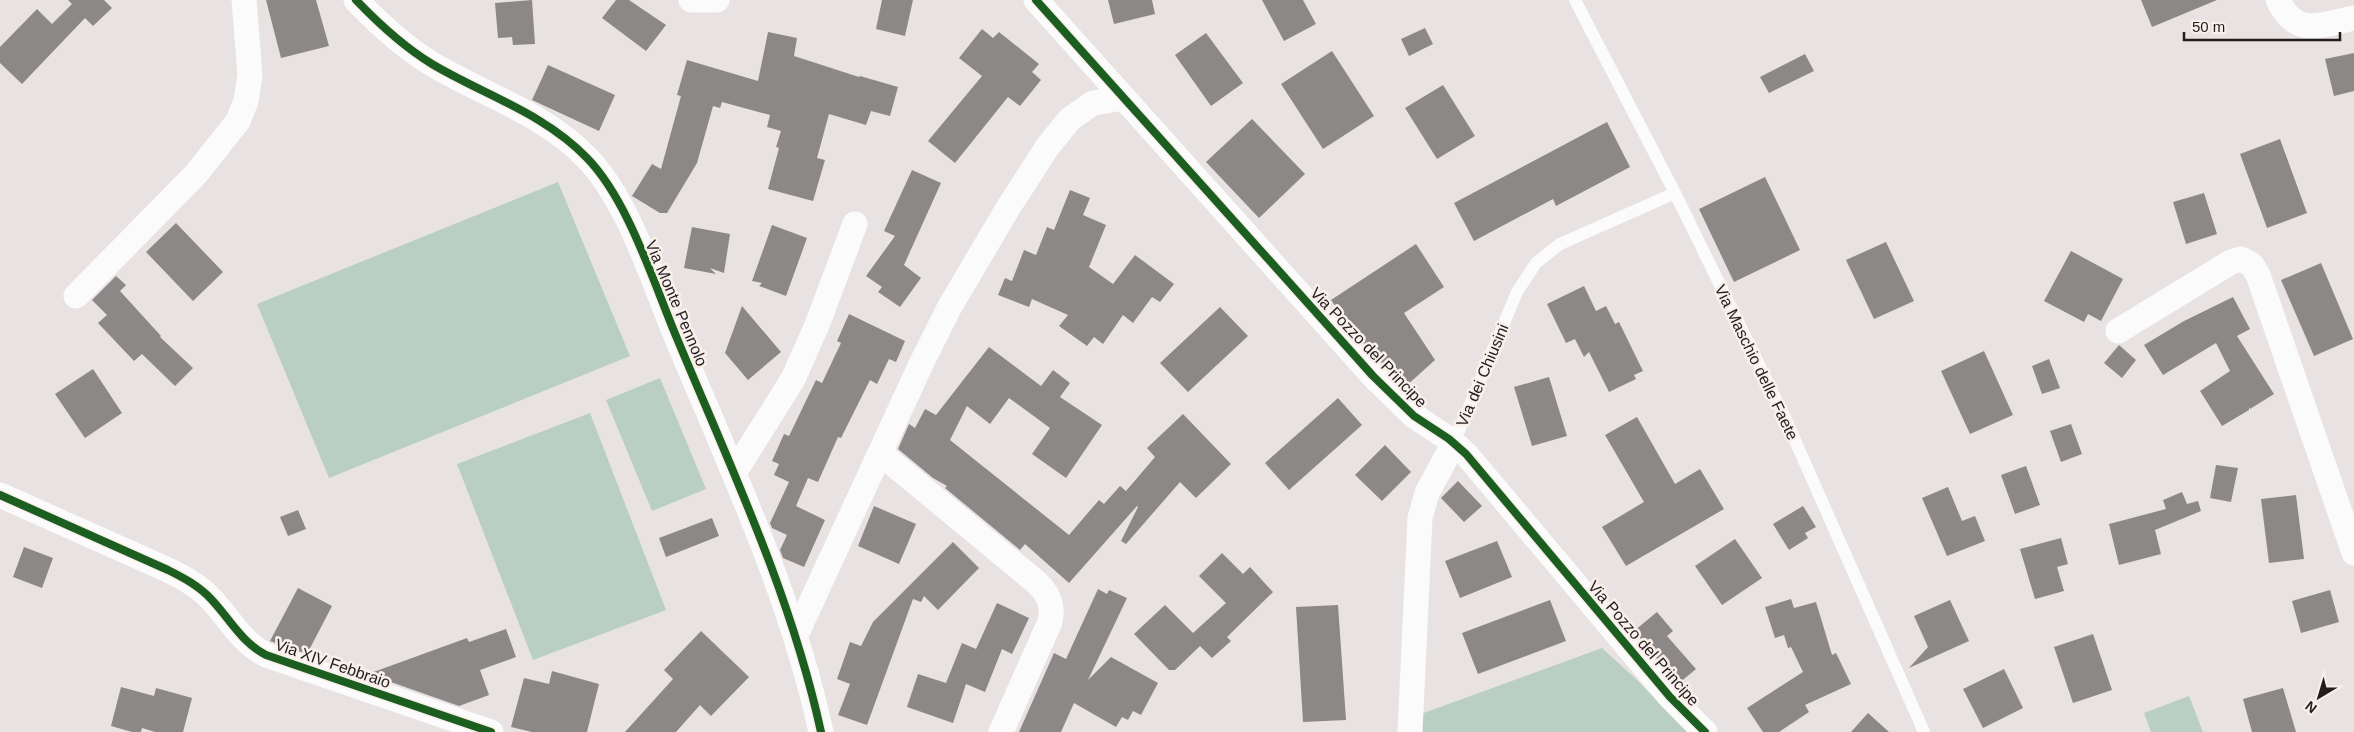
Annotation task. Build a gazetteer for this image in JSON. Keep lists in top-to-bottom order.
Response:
{
  "streets": {
    "street": [
      "Via Monte Pennolo",
      "Via Pozzo del Principe",
      "Via dei Chiusini",
      "Via XIV Febbraio"
    ],
    "lane": ["Via Maschio delle Faete"]
  },
  "crossings": [
    ["Via Pozzo del Principe", "Via dei Chiusini"],
    ["Via Maschio delle Faete", "Via dei Chiusini"]
  ],
  "scale_bar": "50 m",
  "north": "bottom left"
}
